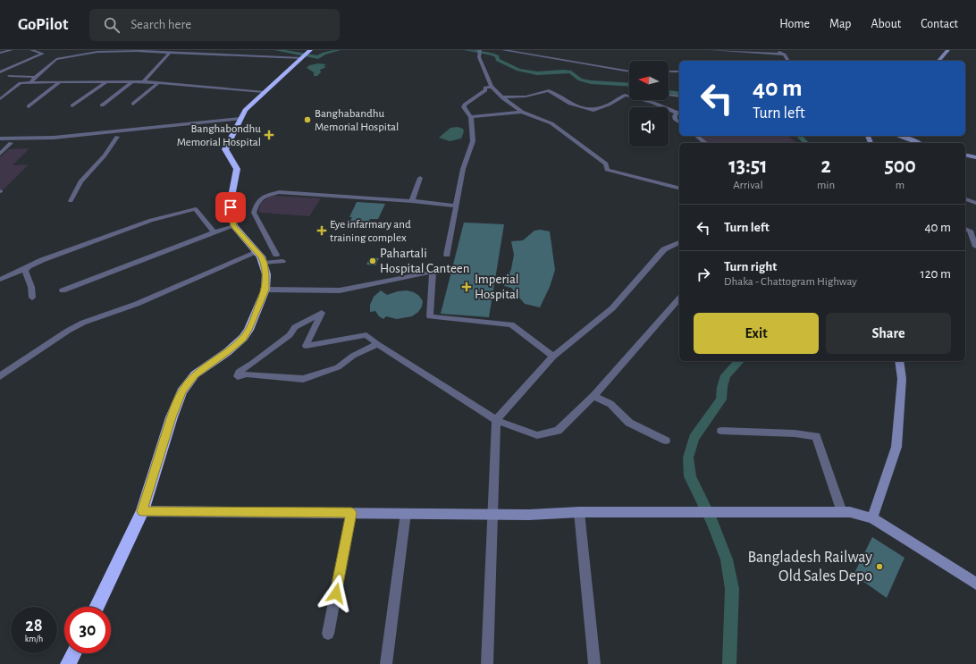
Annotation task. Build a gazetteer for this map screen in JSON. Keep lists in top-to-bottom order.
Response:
{
  "places": {
    "other": ["Banghabandhu Memorial Hospital", "Pahartali Hospital Canteen", "Bangladesh Railway Old Sales Depo"],
    "health": ["Banghabondhu Memorial Hospital", "Eye infarmary and training complex", "Imperial Hospital"]
  },
  "north": "left",
  "page": {
    "header": "GoPilot",
    "search": "Search here",
    "nav": [
      "Home",
      "Map",
      "About",
      "Contact"
    ],
    "turn": ["40 m", "Turn left"],
    "eta": [
      "13:51",
      "Arrival",
      "2",
      "min",
      "500",
      "m"
    ],
    "list": [
      {
        "name": "Turn left",
        "value": "40 m"
      },
      {
        "name": "Turn right",
        "note": "Dhaka - Chattogram Highway",
        "value": "120 m"
      }
    ],
    "buttons": ["Exit", "Share"],
    "speed": "28 km/h",
    "limit": "30"
  }
}
